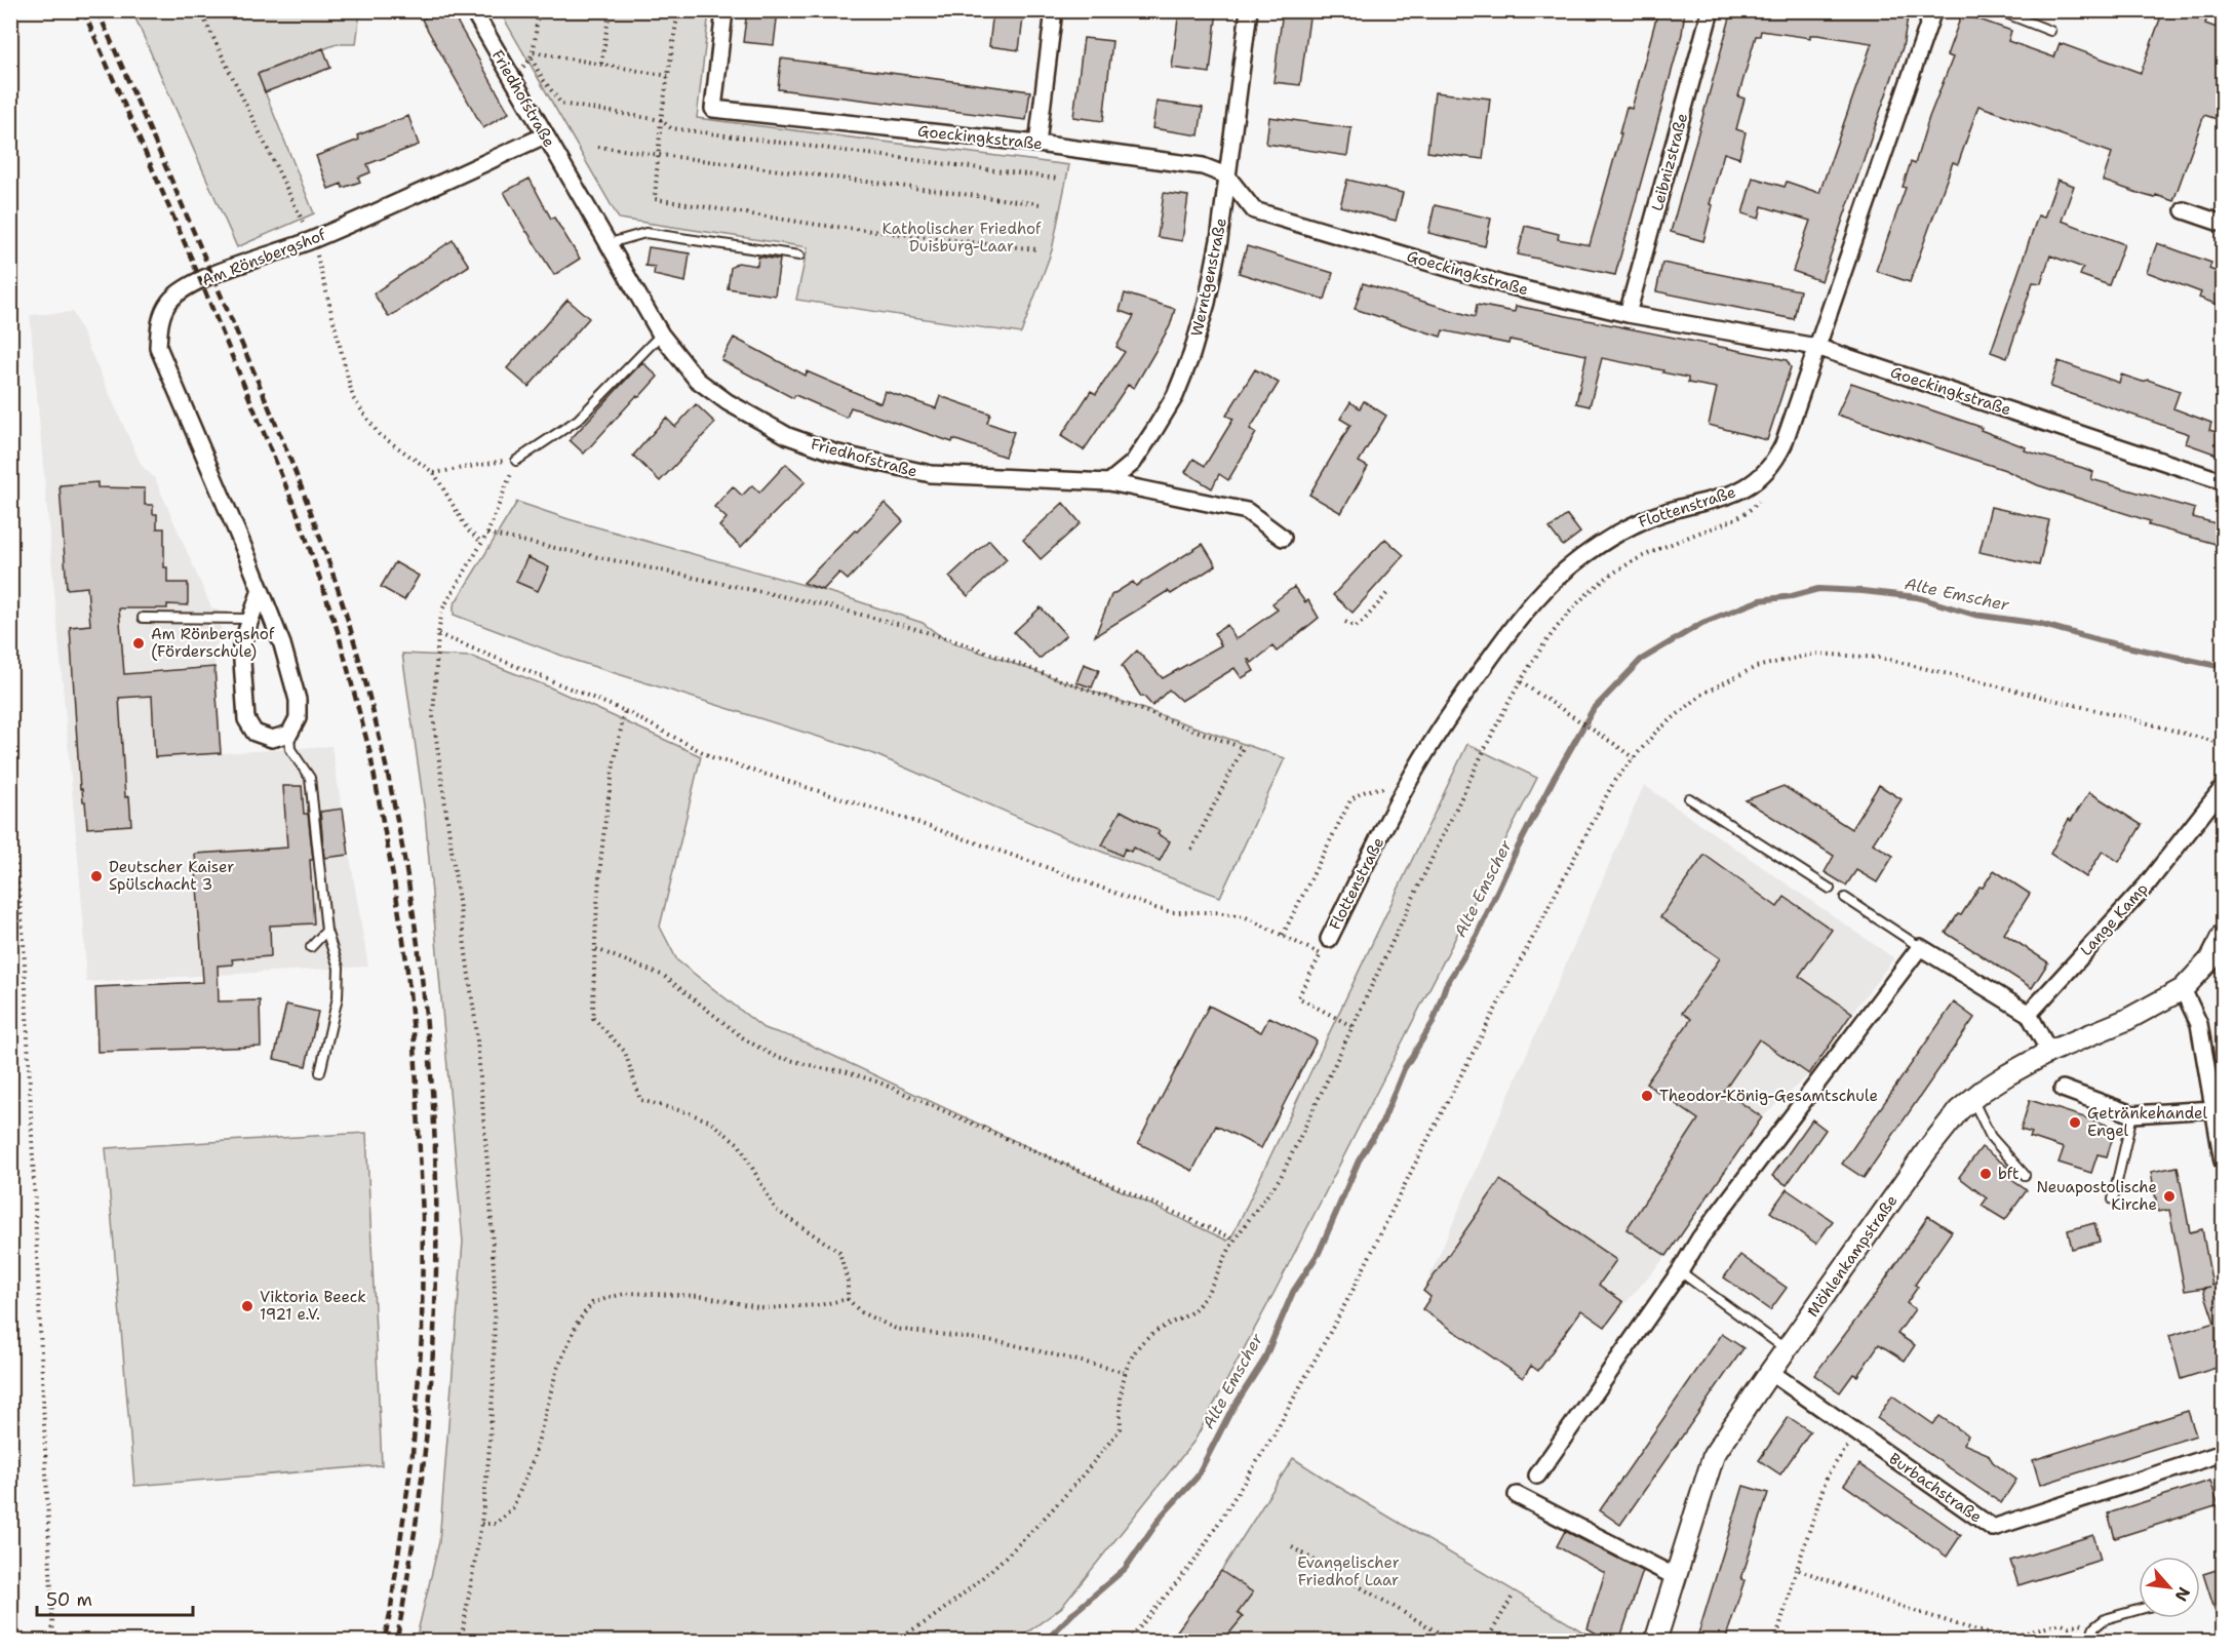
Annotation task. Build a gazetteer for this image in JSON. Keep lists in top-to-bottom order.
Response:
{
  "streets": {
    "street": [
      "Friedhofstraße",
      "Goeckingkstraße",
      "Leibnizstraße",
      "Am Rönsbergshof",
      "Werntgenstraße",
      "Flottenstraße",
      "Lange Kamp",
      "Möhlenkampstraße",
      "Burbachstraße"
    ]
  },
  "crossings": [
    ["Friedhofstraße", "Am Rönsbergshof"],
    ["Friedhofstraße", "Werntgenstraße"],
    ["Goeckingkstraße", "Leibnizstraße"],
    ["Goeckingkstraße", "Werntgenstraße"],
    ["Goeckingkstraße", "Flottenstraße"],
    ["Möhlenkampstraße", "Burbachstraße"]
  ],
  "water": ["Alte Emscher"],
  "parks": ["Katholischer Friedhof Duisburg-Laar", "Evangelischer Friedhof Laar"],
  "places": [
    "Am Rönbergshof (Förderschule)",
    "Deutscher Kaiser Spülschacht 3",
    "Theodor-König-Gesamtschule",
    "Getränkehandel Engel",
    "bft",
    "Neuapostolische Kirche",
    "Viktoria Beeck 1921 e.V."
  ],
  "scale_bar": "50 m",
  "north": "bottom right"
}
